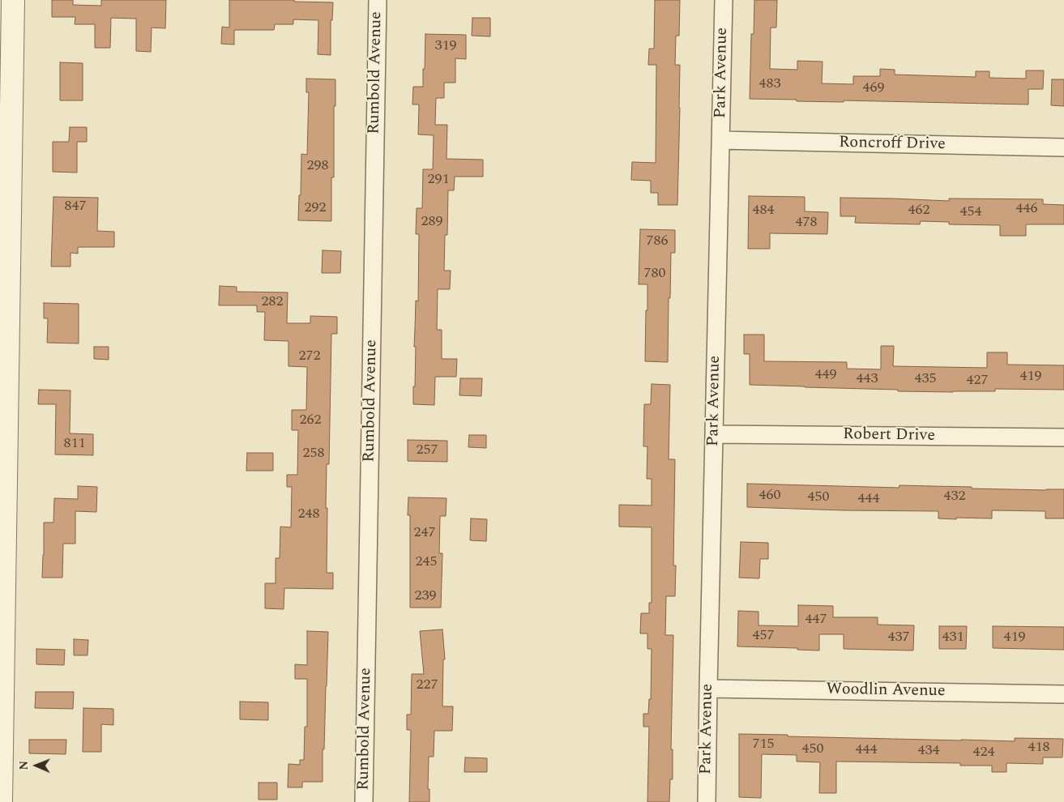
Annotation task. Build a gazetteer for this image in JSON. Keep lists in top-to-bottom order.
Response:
{
  "streets": {
    "street": [
      "Rumbold Avenue",
      "Park Avenue",
      "Roncroff Drive",
      "Robert Drive",
      "Woodlin Avenue"
    ]
  },
  "crossings": [
    ["Park Avenue", "Roncroff Drive"],
    ["Park Avenue", "Robert Drive"],
    ["Park Avenue", "Woodlin Avenue"]
  ],
  "house_numbers": [
    "319",
    "483",
    "469",
    "298",
    "291",
    "847",
    "292",
    "446",
    "484",
    "462",
    "454",
    "289",
    "478",
    "786",
    "780",
    "282",
    "272",
    "449",
    "419",
    "443",
    "435",
    "427",
    "262",
    "811",
    "257",
    "258",
    "460",
    "432",
    "450",
    "444",
    "248",
    "247",
    "245",
    "239",
    "447",
    "457",
    "437",
    "431",
    "419",
    "227",
    "715",
    "418",
    "450",
    "444",
    "434",
    "424"
  ],
  "north": "left"
}
